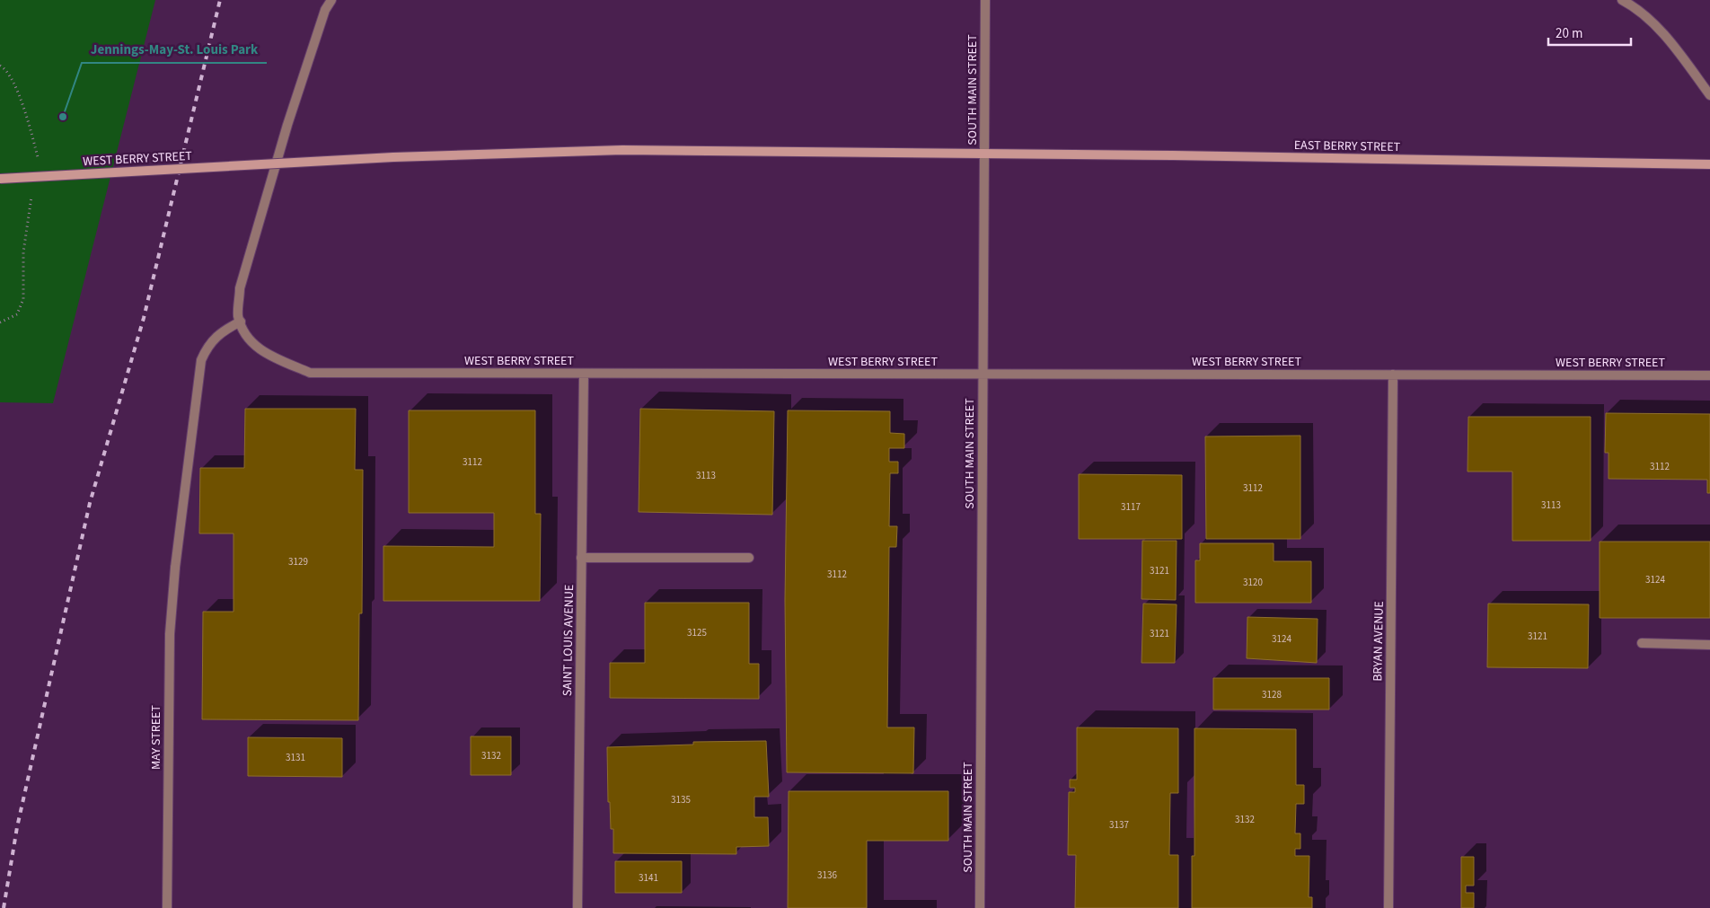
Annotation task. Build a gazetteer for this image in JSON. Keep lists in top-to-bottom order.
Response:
{
  "streets": {
    "main road": ["EAST BERRY STREET", "WEST BERRY STREET"],
    "street": [
      "SOUTH MAIN STREET",
      "SAINT LOUIS AVENUE",
      "BRYAN AVENUE",
      "MAY STREET"
    ]
  },
  "crossings": [
    ["SOUTH MAIN STREET", "EAST BERRY STREET"],
    ["SOUTH MAIN STREET", "WEST BERRY STREET"],
    ["EAST BERRY STREET", "WEST BERRY STREET"],
    ["WEST BERRY STREET", "SAINT LOUIS AVENUE"],
    ["WEST BERRY STREET", "BRYAN AVENUE"],
    ["WEST BERRY STREET", "MAY STREET"]
  ],
  "places": ["Jennings-May-St. Louis Park"],
  "house_numbers": [
    "3112",
    "3112",
    "3113",
    "3112",
    "3113",
    "3117",
    "3129",
    "3121",
    "3112",
    "3124",
    "3120",
    "3125",
    "3121",
    "3121",
    "3124",
    "3128",
    "3132",
    "3131",
    "3135",
    "3132",
    "3137",
    "3136",
    "3141"
  ],
  "scale_bar": "20 m"
}
